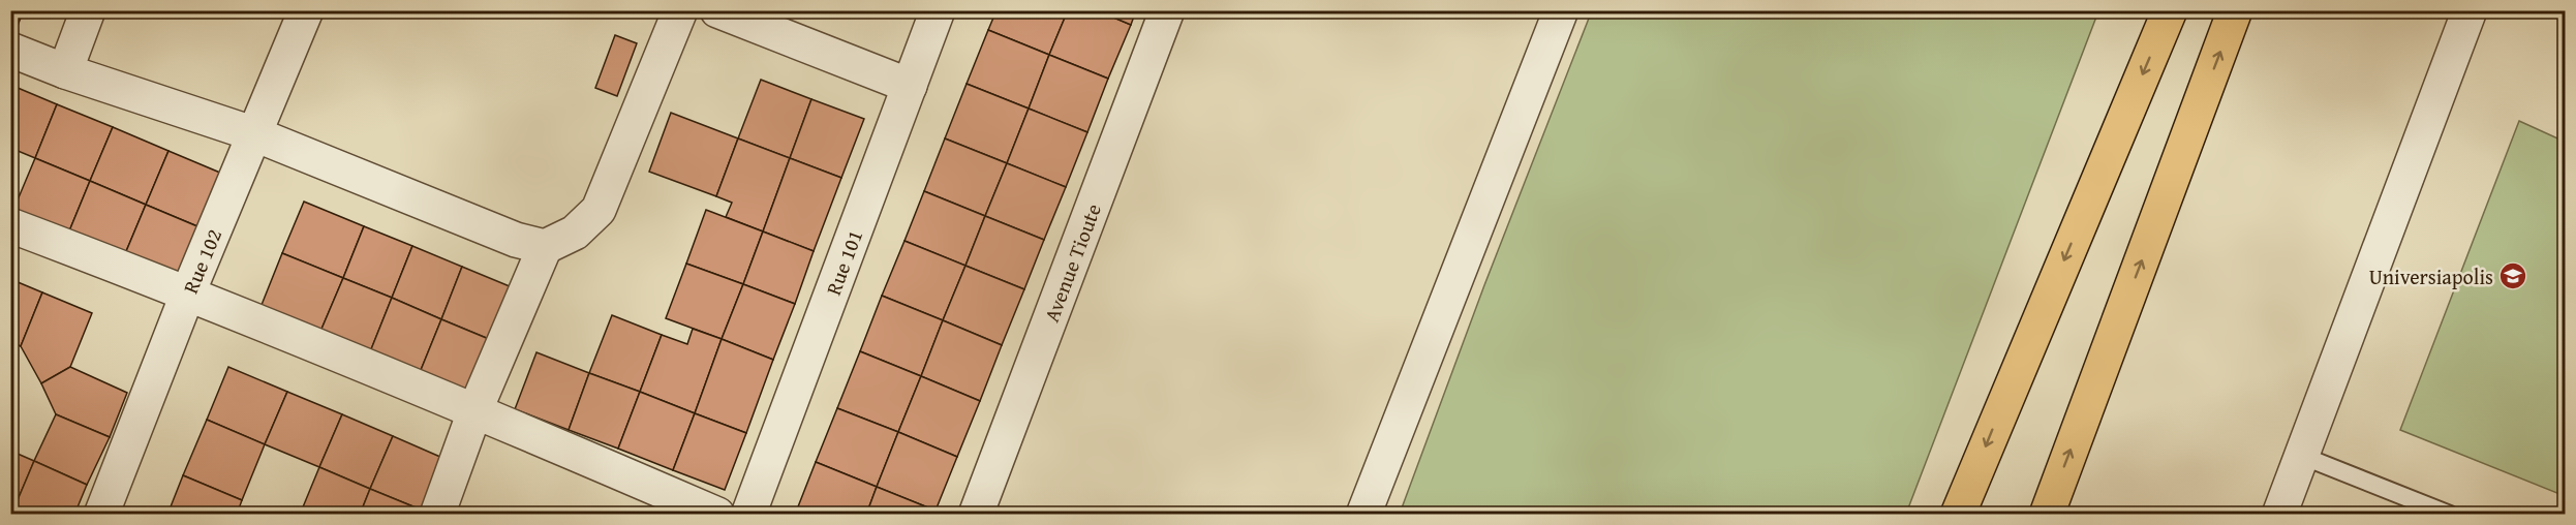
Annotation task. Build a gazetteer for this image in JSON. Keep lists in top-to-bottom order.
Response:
{
  "streets": {
    "street": ["Rue 102", "Rue 101", "Avenue Tioute"]
  },
  "places": {
    "school or university": ["Universiapolis"]
  }
}
